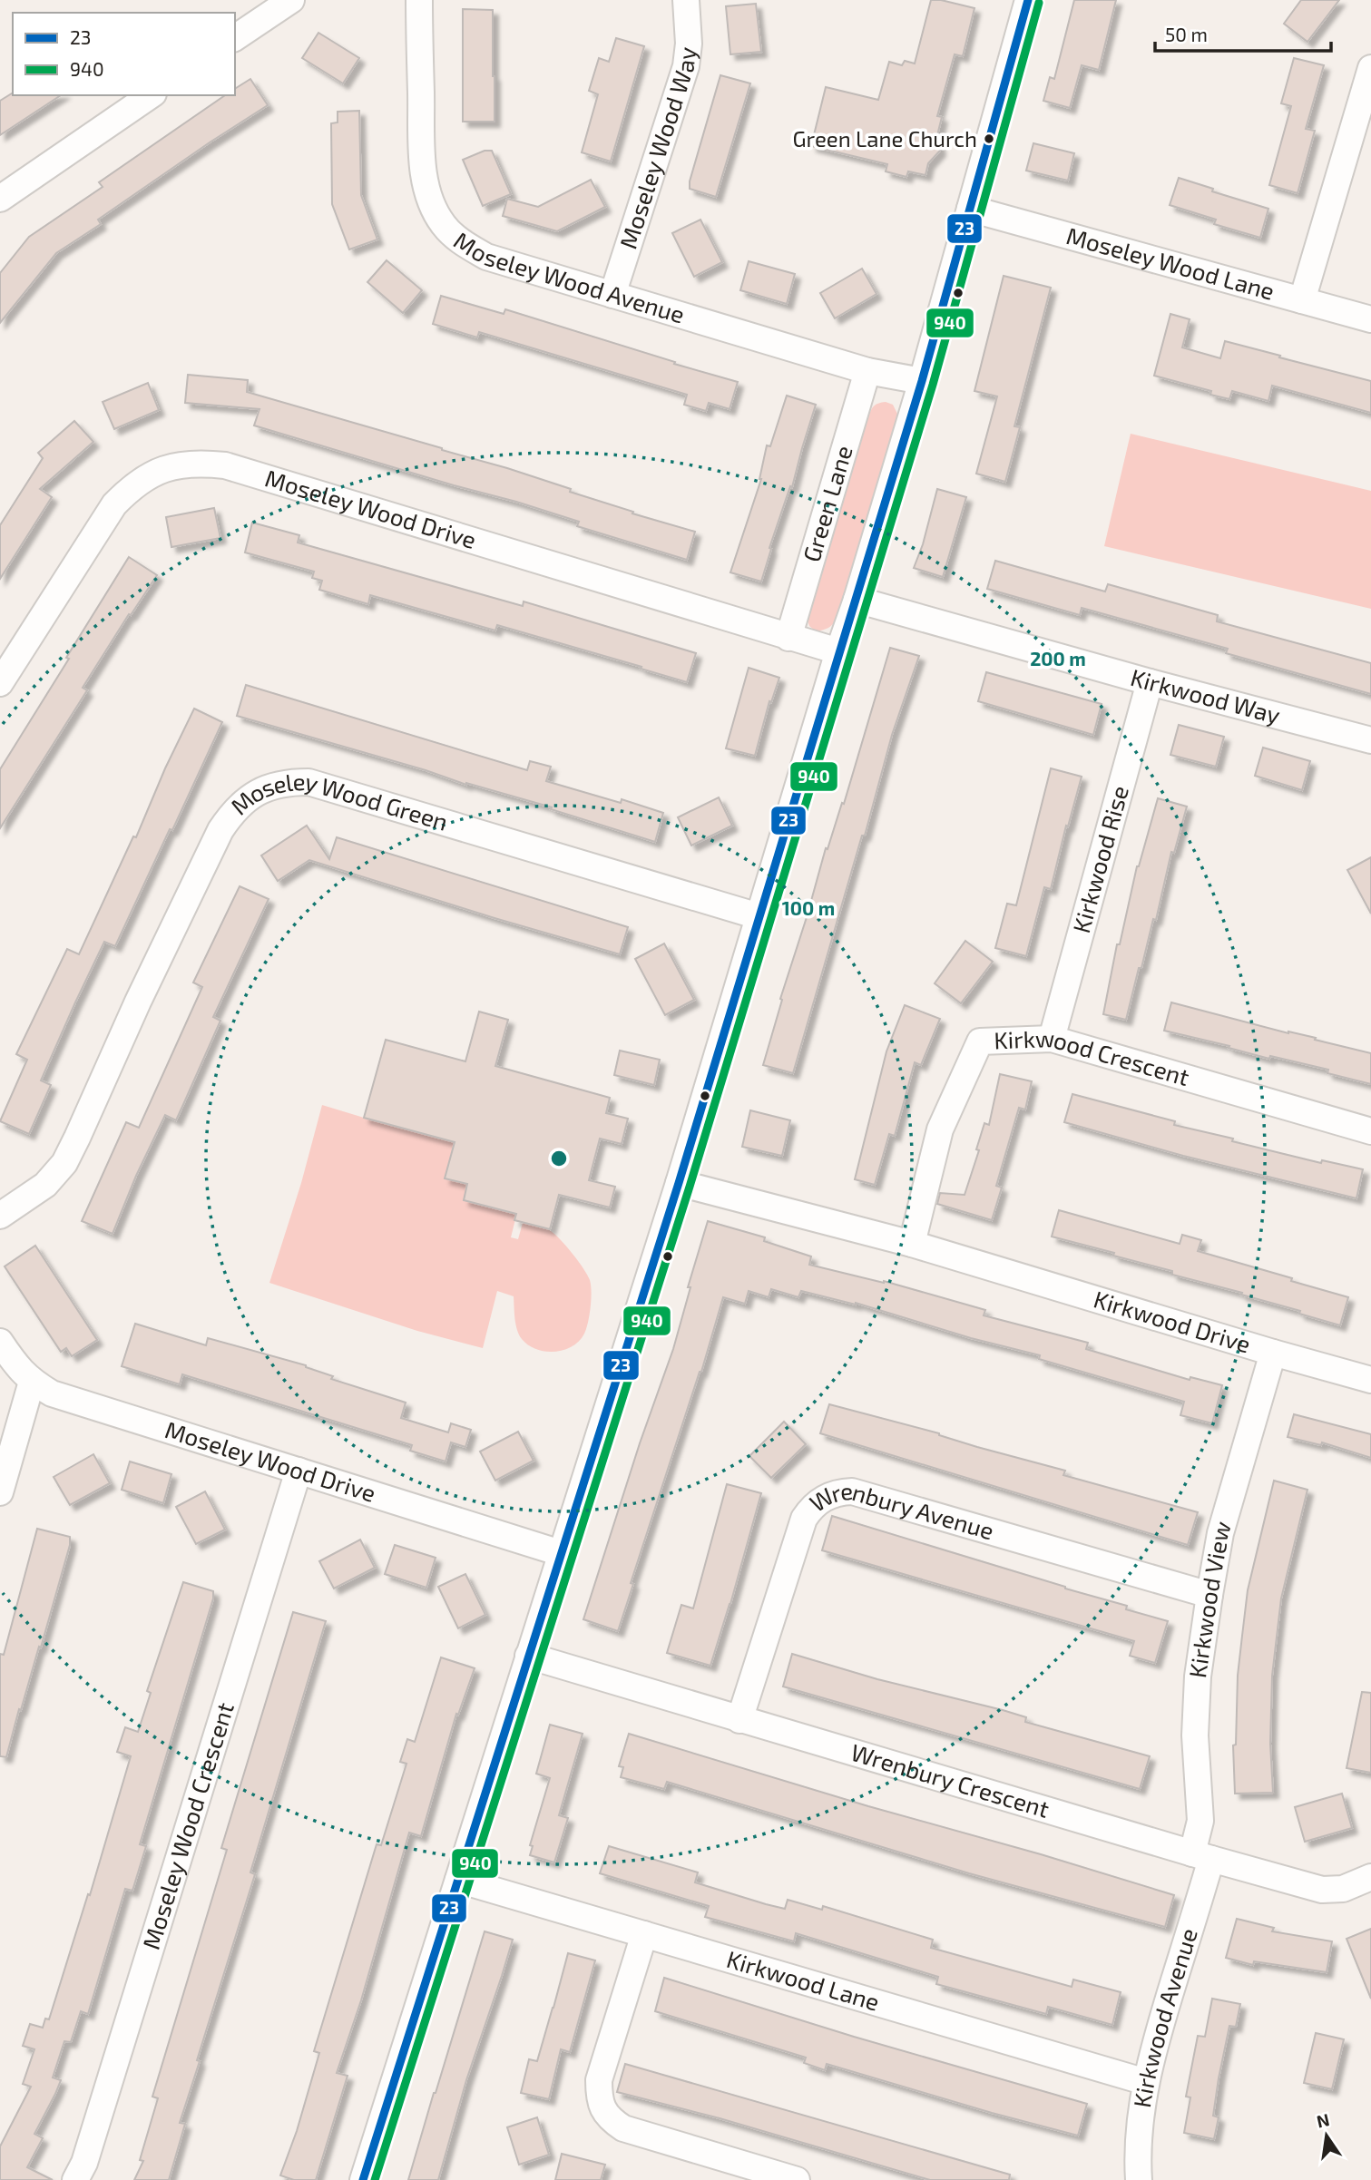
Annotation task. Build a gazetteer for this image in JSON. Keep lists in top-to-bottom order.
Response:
{
  "streets": {
    "street": [
      "Moseley Wood Way",
      "Moseley Wood Lane",
      "Moseley Wood Avenue",
      "Green Lane",
      "Moseley Wood Drive",
      "Kirkwood Way",
      "Moseley Wood Green",
      "Kirkwood Rise",
      "Kirkwood Crescent",
      "Kirkwood Drive",
      "Wrenbury Avenue",
      "Kirkwood View",
      "Wrenbury Crescent",
      "Moseley Wood Crescent",
      "Kirkwood Lane",
      "Kirkwood Avenue"
    ]
  },
  "crossings": [
    ["Moseley Wood Way", "Moseley Wood Avenue"],
    ["Moseley Wood Avenue", "Green Lane"],
    ["Green Lane", "Moseley Wood Drive"],
    ["Moseley Wood Drive", "Moseley Wood Crescent"],
    ["Kirkwood Way", "Kirkwood Rise"],
    ["Kirkwood Rise", "Kirkwood Crescent"],
    ["Kirkwood Crescent", "Kirkwood Drive"],
    ["Kirkwood Drive", "Kirkwood View"],
    ["Wrenbury Avenue", "Kirkwood View"],
    ["Wrenbury Avenue", "Wrenbury Crescent"],
    ["Kirkwood View", "Wrenbury Crescent"],
    ["Kirkwood View", "Kirkwood Avenue"],
    ["Wrenbury Crescent", "Kirkwood Avenue"],
    ["Kirkwood Lane", "Kirkwood Avenue"]
  ],
  "places": ["Green Lane Church"],
  "lines": ["transit line 23", "transit line 940"],
  "legend": ["23", "940"],
  "scale_bar": "50 m",
  "north": "top",
  "rings": ["200 m", "100 m"]
}
